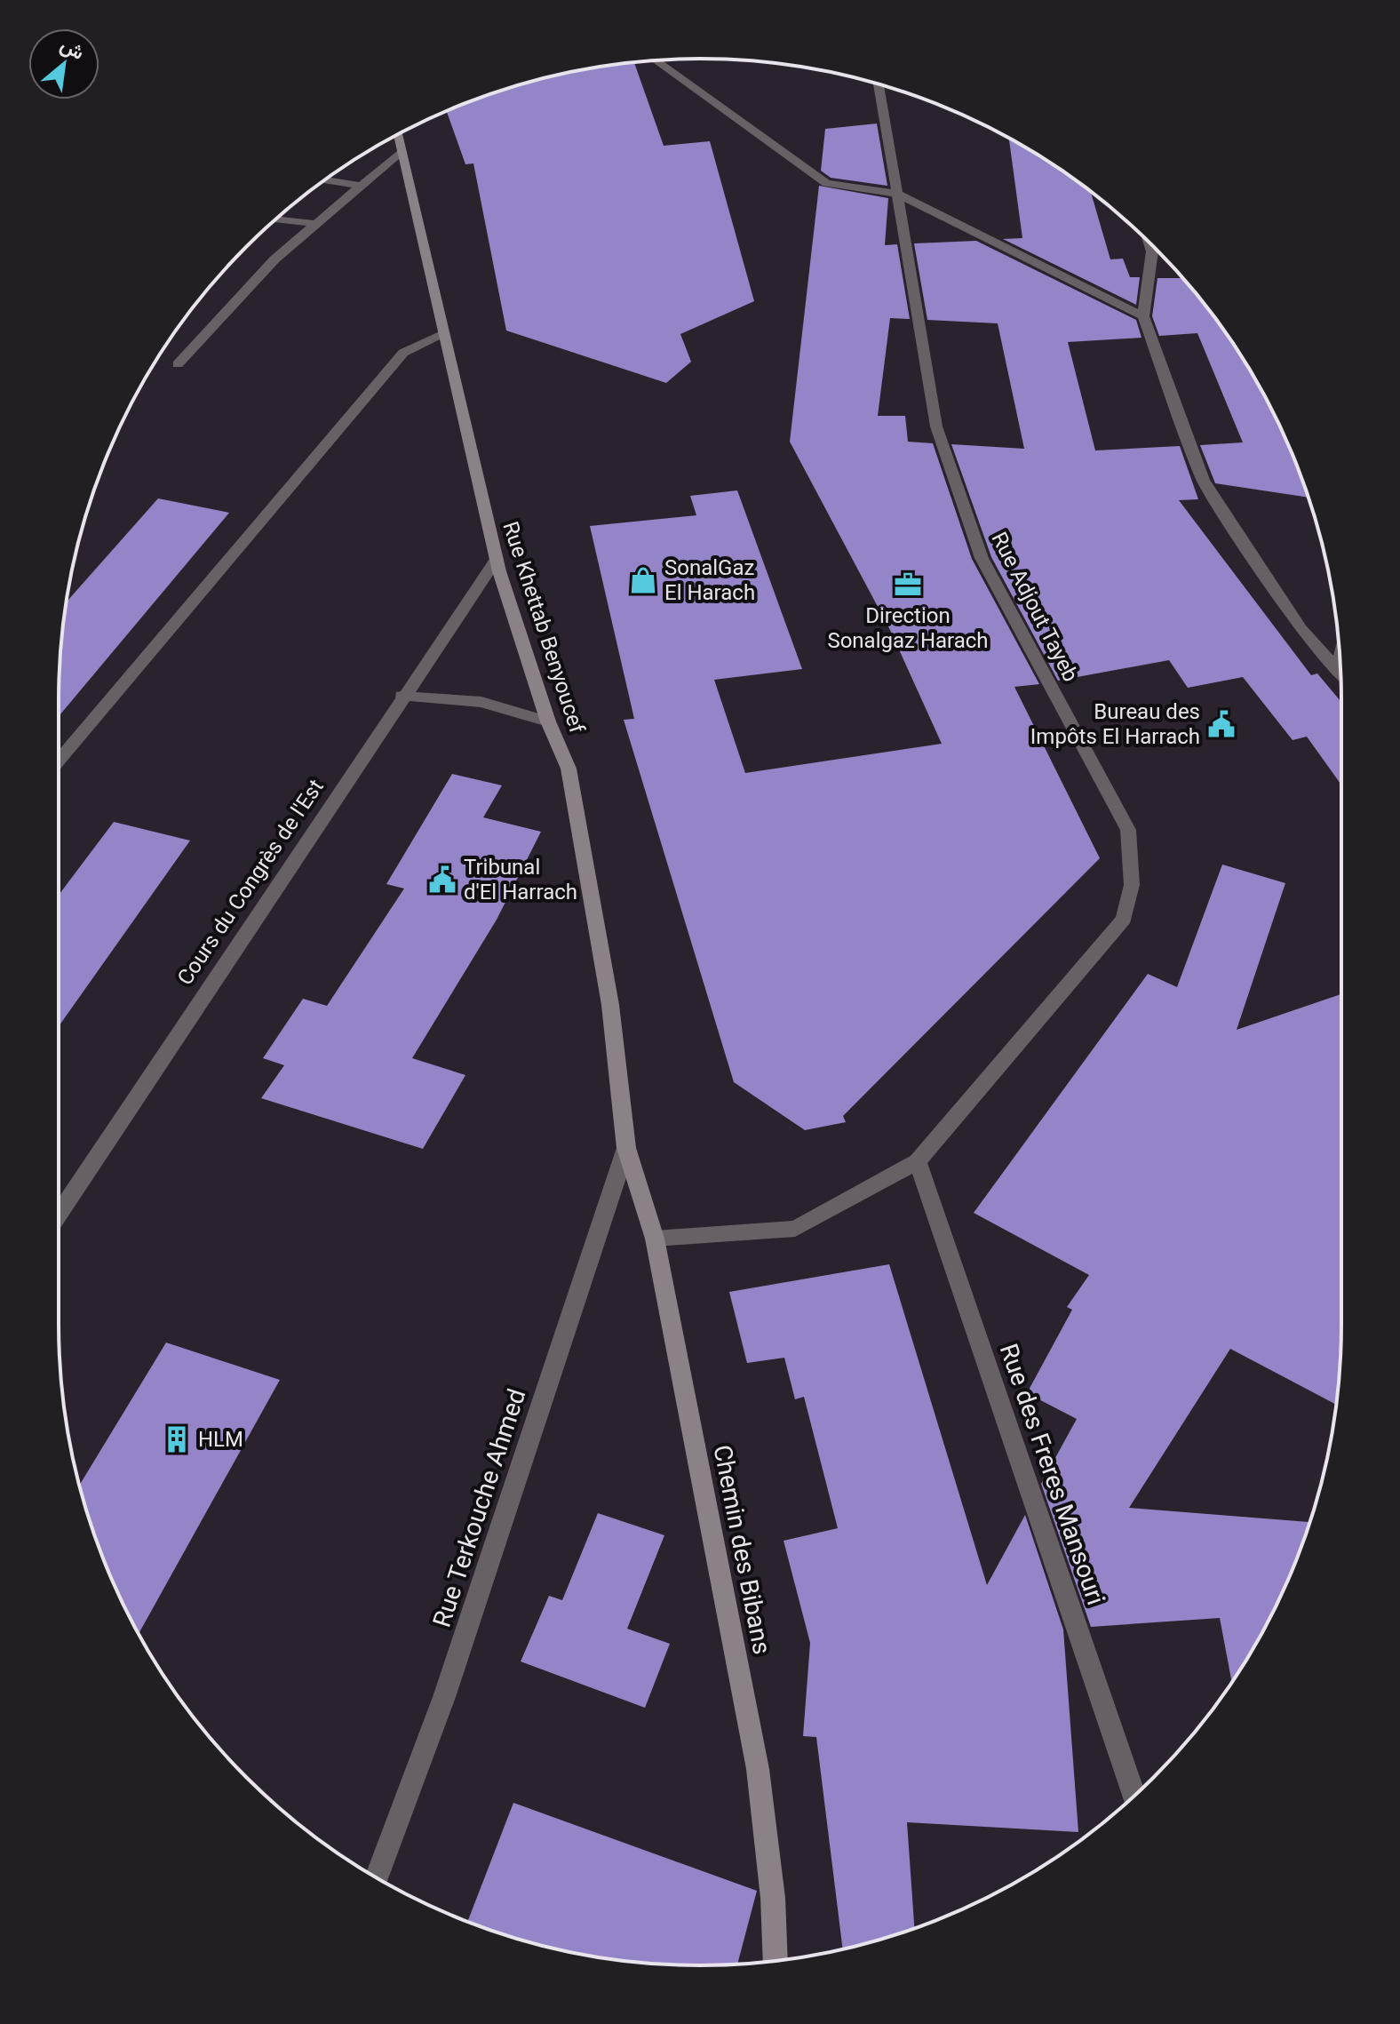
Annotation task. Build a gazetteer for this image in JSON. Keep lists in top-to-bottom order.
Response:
{
  "streets": {
    "main road": ["Rue Khettab Benyoucef", "Chemin des Bibans"],
    "street": [
      "Rue Adjout Tayeb",
      "Cours du Congrès de l'Est",
      "Rue des Freres Mansouri",
      "Rue Terkouche Ahmed"
    ]
  },
  "crossings": [
    ["Rue Adjout Tayeb", "Rue des Freres Mansouri"],
    ["Rue Khettab Benyoucef", "Cours du Congrès de l'Est"],
    ["Rue Khettab Benyoucef", "Rue Terkouche Ahmed"],
    ["Rue Khettab Benyoucef", "Chemin des Bibans"],
    ["Rue Terkouche Ahmed", "Chemin des Bibans"]
  ],
  "places": {
    "shop": ["SonalGaz El Harach"],
    "office": ["Direction Sonalgaz Harach"],
    "public building": ["Bureau des Impôts El Harrach", "Tribunal d'El Harrach"],
    "building": ["HLM"]
  },
  "north": "top right"
}
